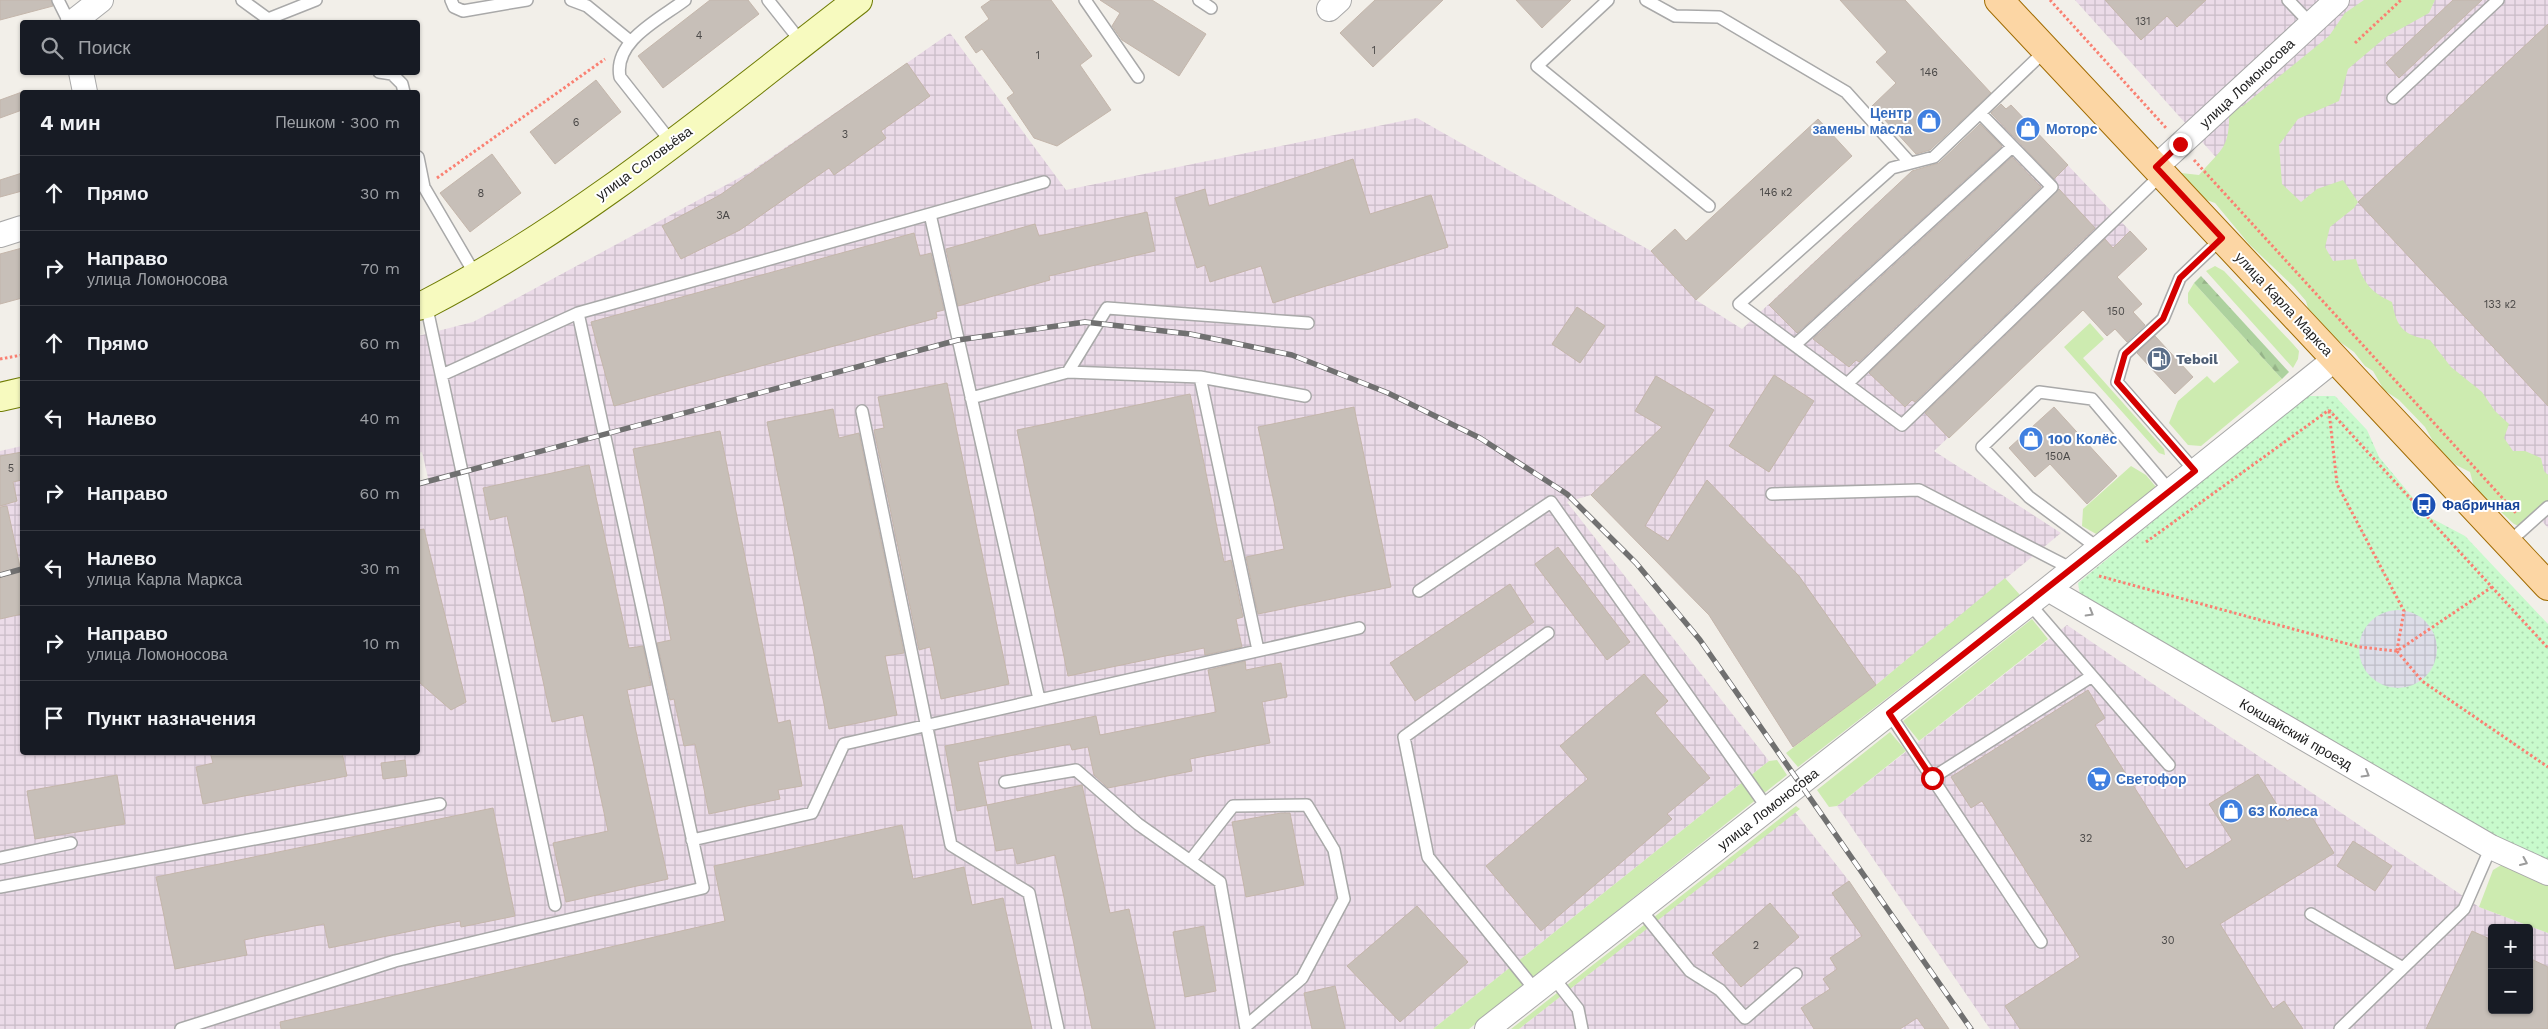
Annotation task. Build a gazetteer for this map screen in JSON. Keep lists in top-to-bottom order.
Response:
{
  "streets": {
    "main road": ["улица Карла Маркса"],
    "street": ["улица Ломоносова", "улица Соловьёва", "Кокшайский проезд"]
  },
  "crossings": [
    ["улица Ломоносова", "улица Карла Маркса"],
    ["улица Ломоносова", "Кокшайский проезд"]
  ],
  "one_way": ["Кокшайский проезд"],
  "places": {
    "shop": [
      "Центр замены масла",
      "Моторс",
      "100 Колёс",
      "63 Колеса"
    ],
    "fuel station": ["Teboil"],
    "bus stop": ["Фабричная"],
    "supermarket": ["Светофор"]
  },
  "house_numbers": [
    "131",
    "4",
    "1",
    "1",
    "146",
    "6",
    "3",
    "146 к2",
    "8",
    "3А",
    "133 к2",
    "150",
    "150А",
    "5",
    "32",
    "30",
    "2"
  ],
  "page": {
    "search": "Поиск",
    "heading": ["4 мин", "Пешком · 300 m"],
    "list": [
      ["Прямо", "30 m"],
      ["Направо", "улица Ломоносова", "70 m"],
      ["Прямо", "60 m"],
      ["Налево", "40 m"],
      ["Направо", "60 m"],
      ["Налево", "улица Карла Маркса", "30 m"],
      ["Направо", "улица Ломоносова", "10 m"],
      "Пункт назначения"
    ],
    "map_buttons": ["+", "−"]
  }
}
